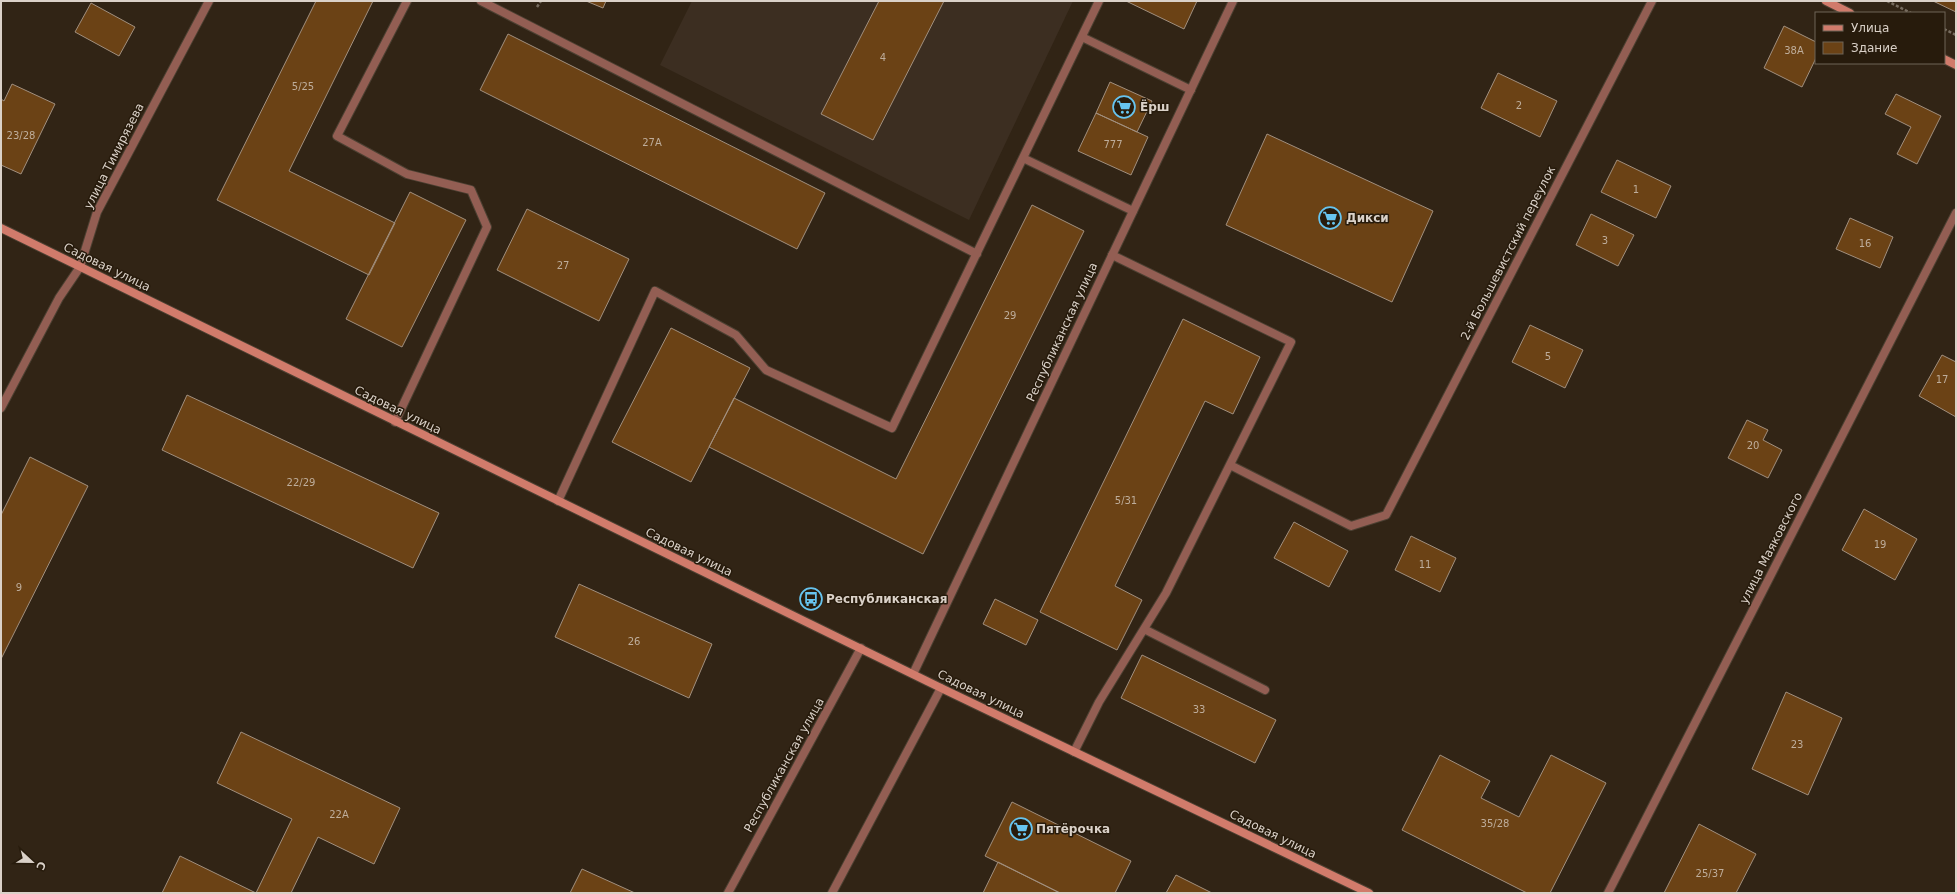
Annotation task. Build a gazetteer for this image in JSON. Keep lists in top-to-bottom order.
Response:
{
  "streets": {
    "street": [
      "улица Тимирязева",
      "2-й Большевистский переулок",
      "Садовая улица",
      "Республиканская улица",
      "улица Маяковского"
    ]
  },
  "crossings": [
    ["улица Тимирязева", "Садовая улица"],
    ["Садовая улица", "Республиканская улица"]
  ],
  "places": {
    "supermarket": ["Ёрш", "Дикси", "Пятёрочка"],
    "bus stop": ["Республиканская"]
  },
  "house_numbers": [
    "38А",
    "4",
    "5/25",
    "2",
    "23/28",
    "27А",
    "777",
    "1",
    "3",
    "16",
    "27",
    "29",
    "5",
    "17",
    "20",
    "22/29",
    "5/31",
    "19",
    "11",
    "9",
    "26",
    "33",
    "23",
    "22А",
    "35/28",
    "25/37"
  ],
  "legend": ["Улица", "Здание"],
  "north": "right"
}
